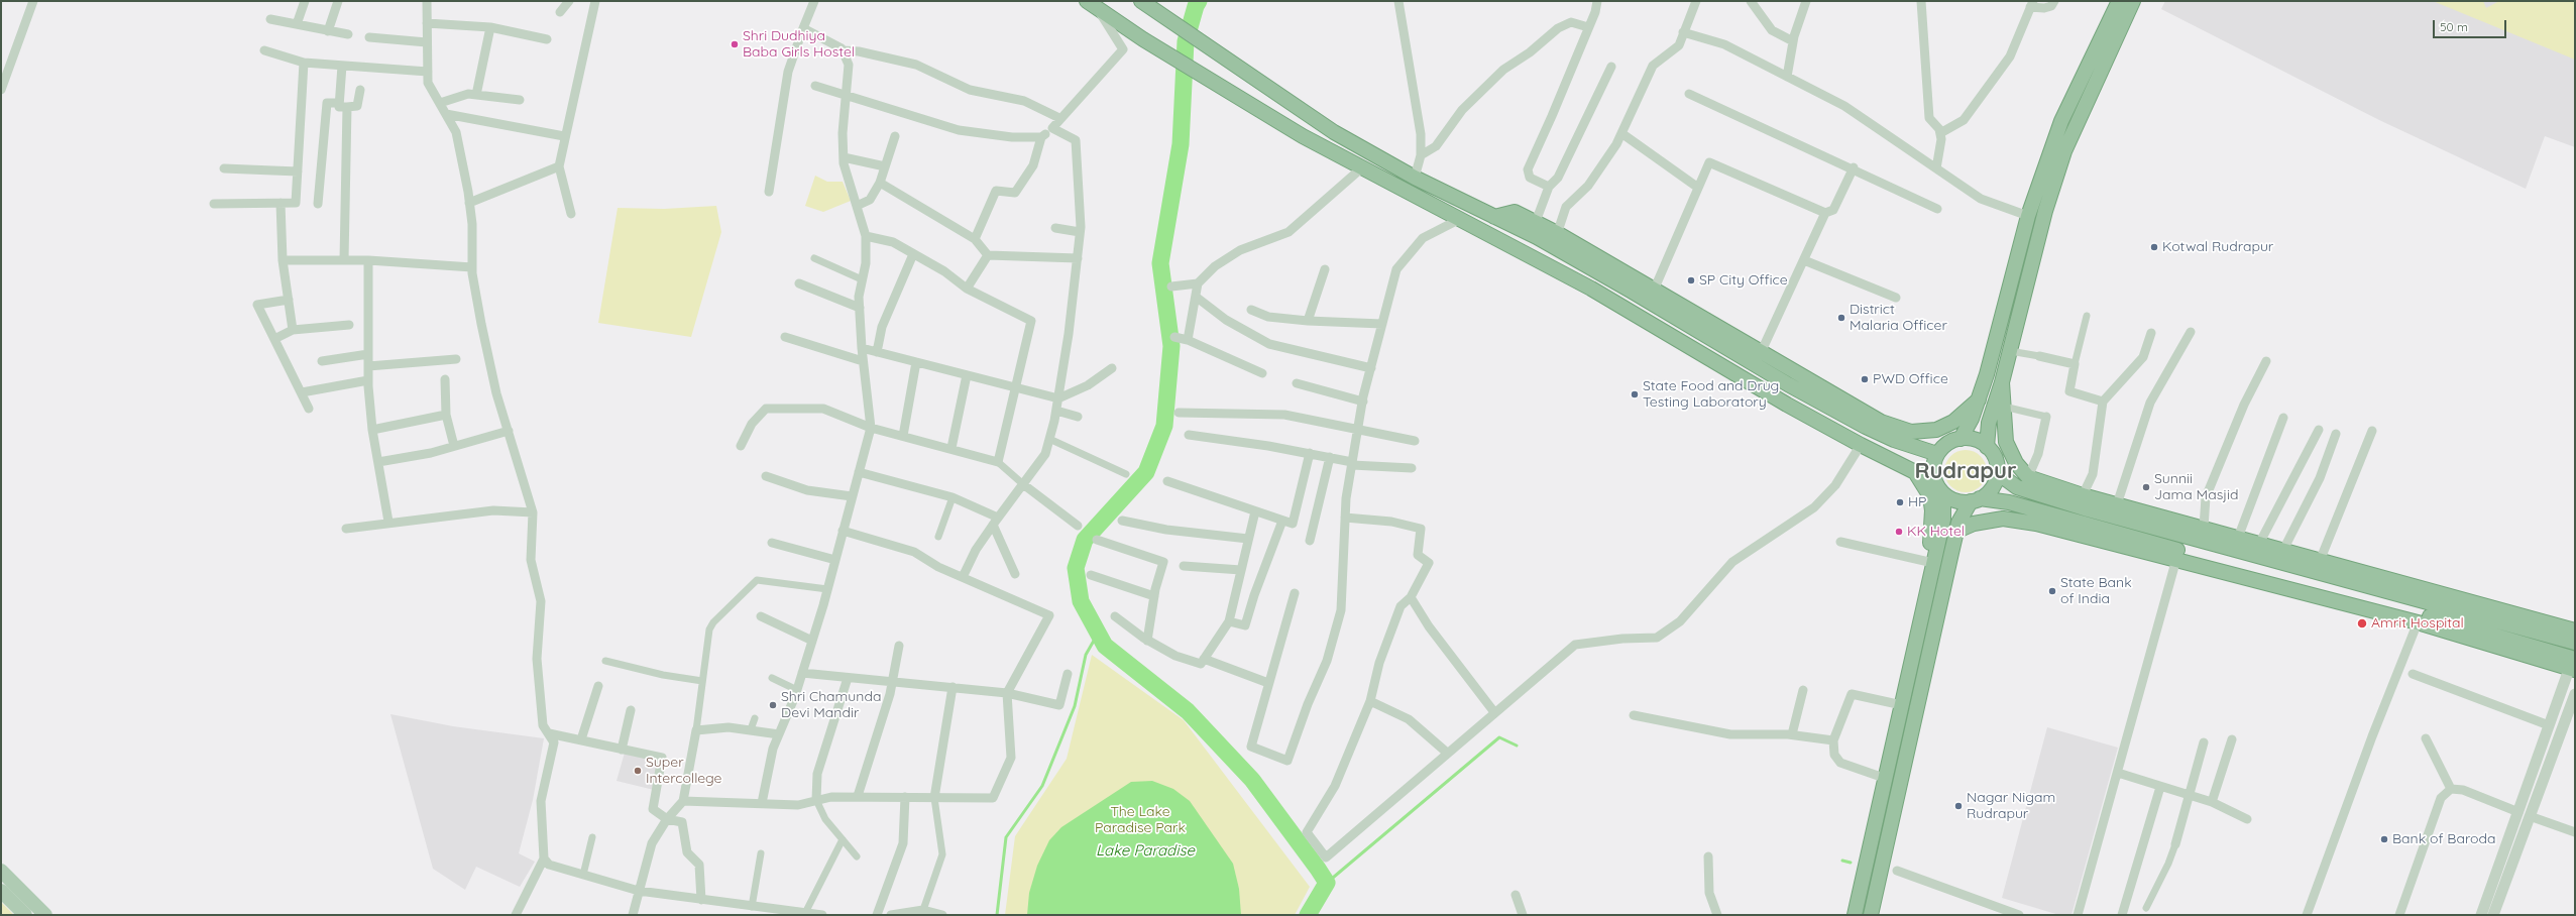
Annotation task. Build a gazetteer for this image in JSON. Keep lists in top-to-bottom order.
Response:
{
  "districts": ["Rudrapur"],
  "water": ["Lake Paradise"],
  "parks": ["The Lake Paradise Park"],
  "places": [
    "Shri Dudhiya Baba Girls Hostel",
    "Kotwal Rudrapur",
    "SP City Office",
    "District Malaria Officer",
    "PWD Office",
    "State Food and Drug Testing Laboratory",
    "Sunnii Jama Masjid",
    "HP",
    "KK Hotel",
    "State Bank of India",
    "Amrit Hospital",
    "Shri Chamunda Devi Mandir",
    "Super Intercollege",
    "Nagar Nigam Rudrapur",
    "Bank of Baroda"
  ],
  "scale_bar": "50 m"
}
